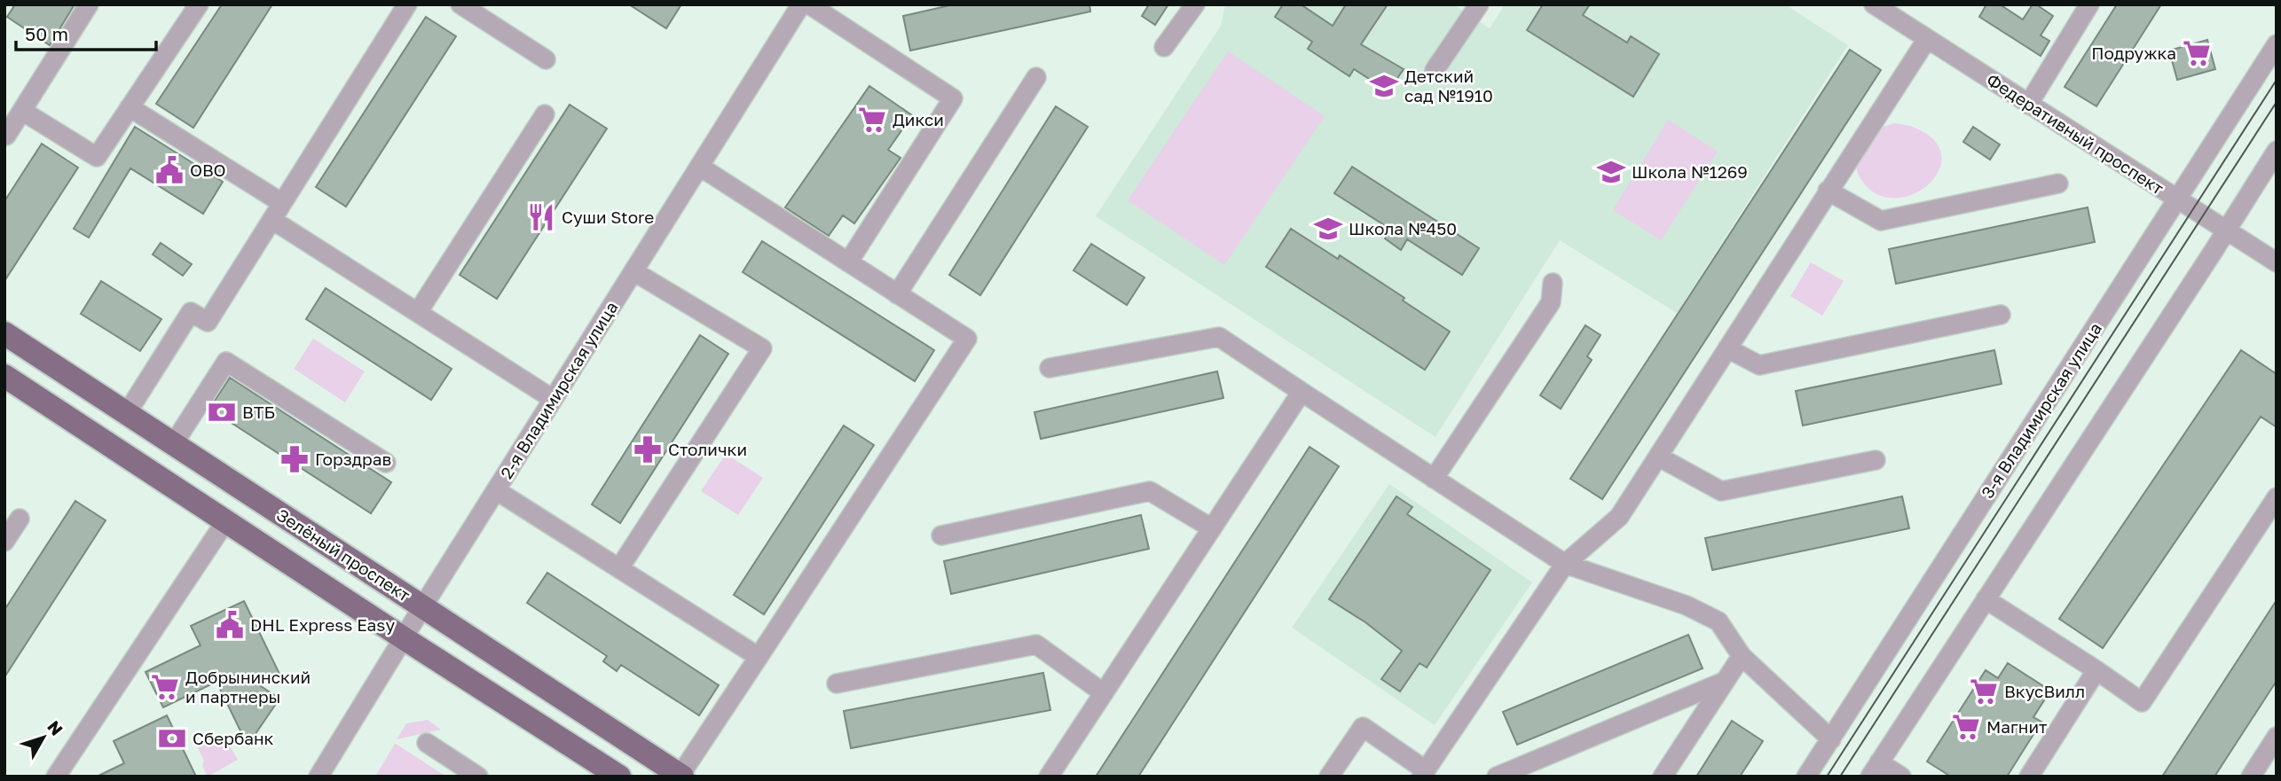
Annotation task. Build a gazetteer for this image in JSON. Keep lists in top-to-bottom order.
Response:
{
  "streets": {
    "main road": ["Зелёный проспект"],
    "street": ["Федеративный проспект", "2-я Владимирская улица", "3-я Владимирская улица"]
  },
  "crossings": [
    ["Федеративный проспект", "3-я Владимирская улица"],
    ["2-я Владимирская улица", "Зелёный проспект"]
  ],
  "places": {
    "supermarket": [
      "Подружка",
      "Дикси",
      "Добрынинский и партнеры",
      "ВкусВилл",
      "Магнит"
    ],
    "school or university": ["Детский сад №1910", "Школа №1269", "Школа №450"],
    "public building": ["ОВО", "DHL Express Easy"],
    "restaurant": ["Суши Store"],
    "bank": ["ВТБ", "Сбербанк"],
    "pharmacy": ["Столички", "Горздрав"]
  },
  "scale_bar": "50 m",
  "north": "top right"
}
